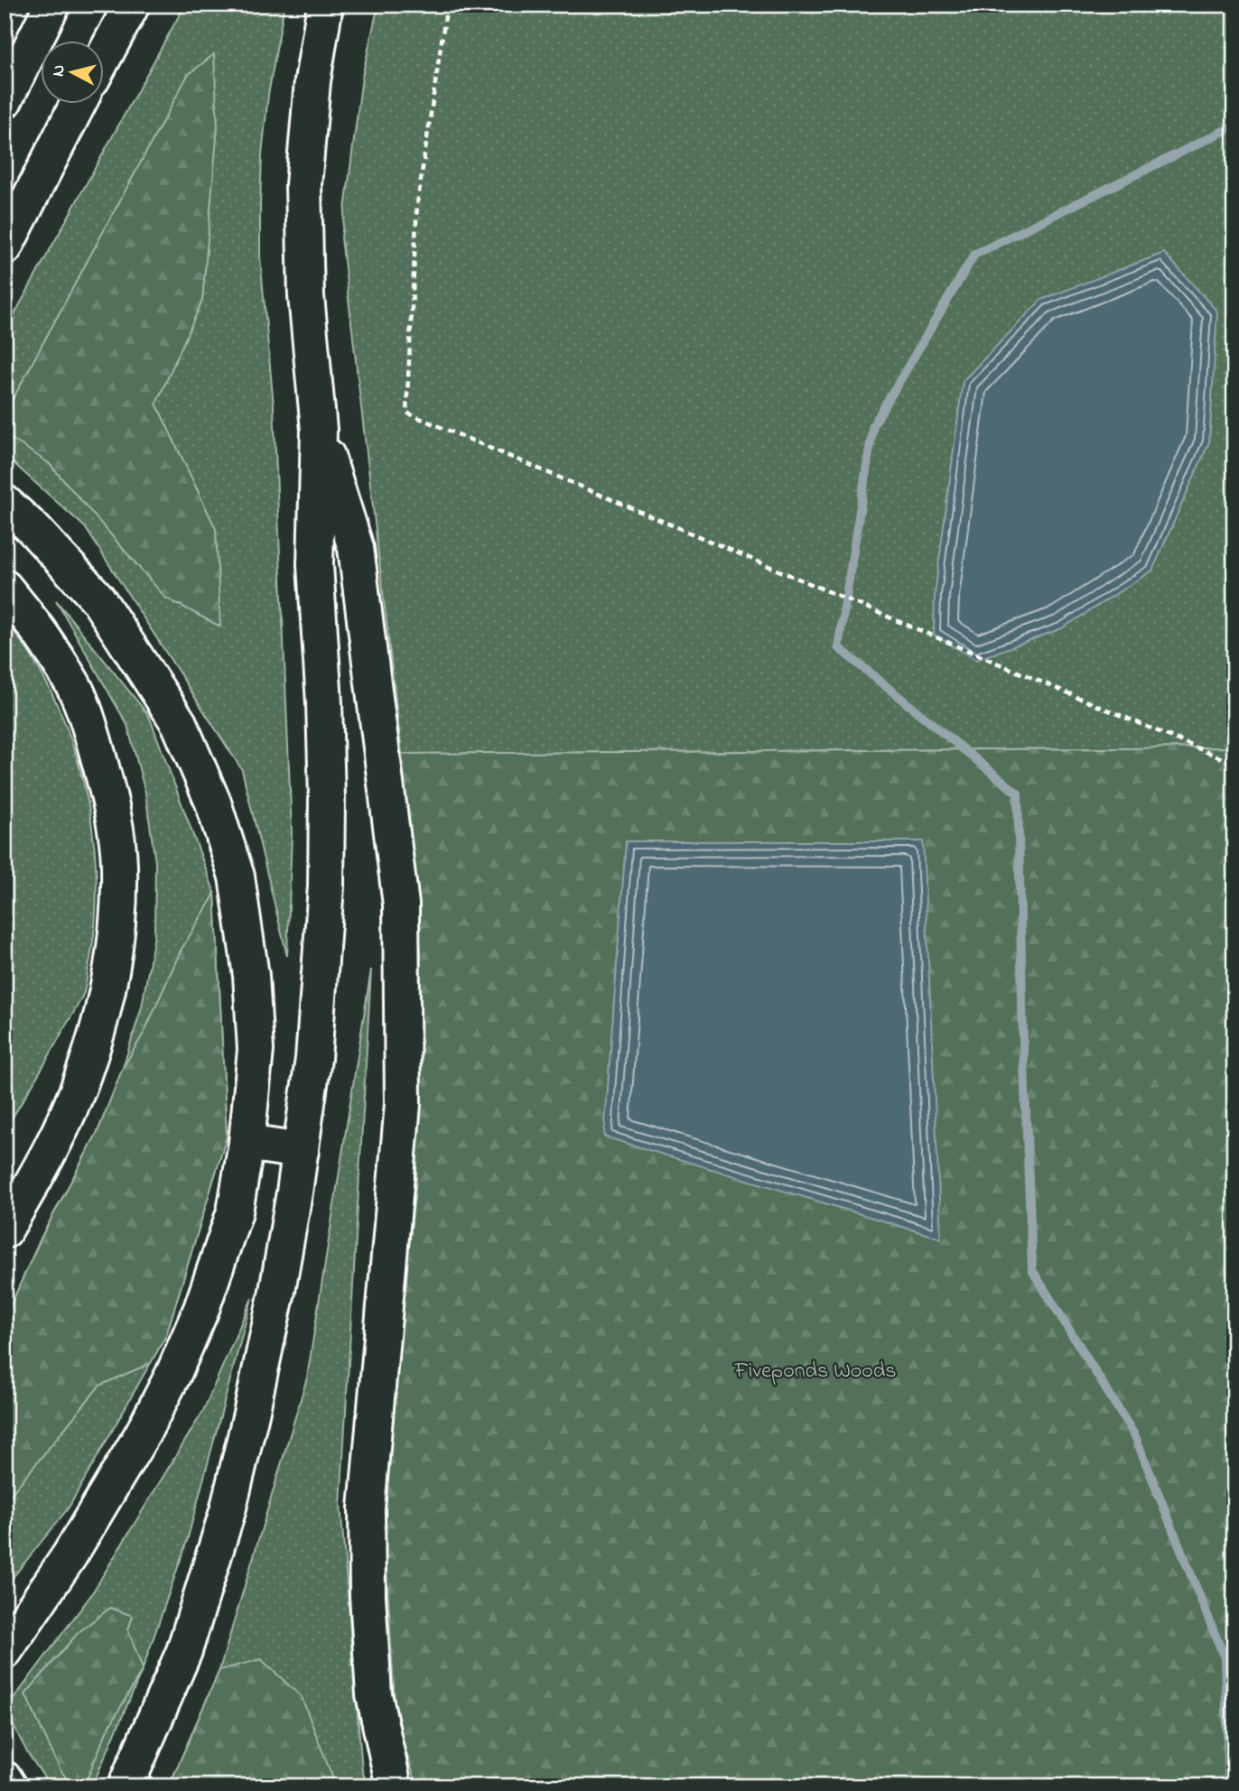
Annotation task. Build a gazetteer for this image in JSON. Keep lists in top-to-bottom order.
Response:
{
  "parks": ["Fiveponds Woods"],
  "north": "left"
}
